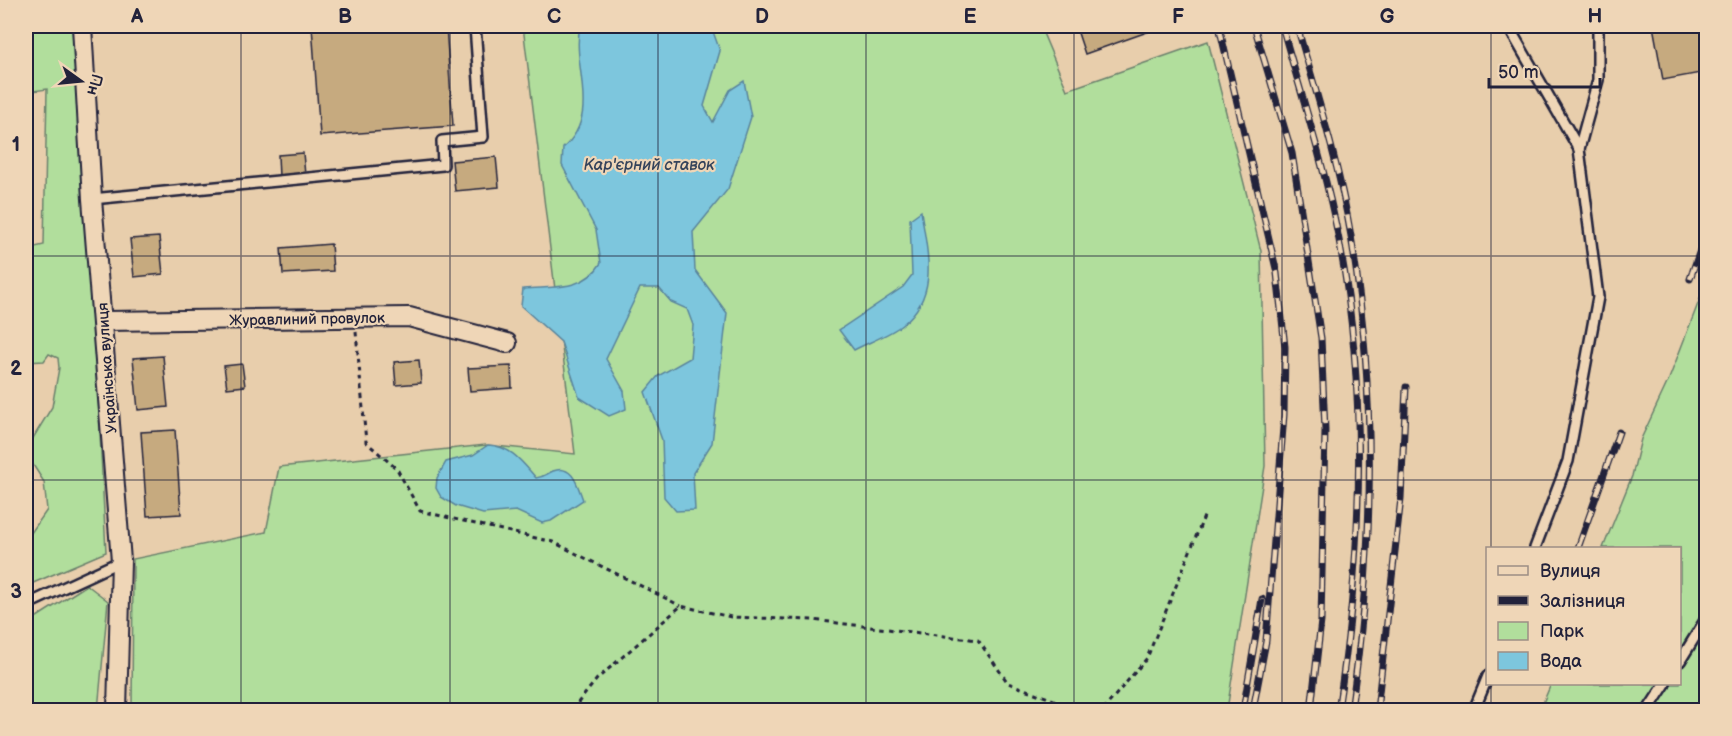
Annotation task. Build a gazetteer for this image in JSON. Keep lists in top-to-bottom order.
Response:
{
  "streets": {
    "street": ["Журавлиний провулок", "Українська вулиця"]
  },
  "crossings": [
    ["Журавлиний провулок", "Українська вулиця"]
  ],
  "water": ["Кар'єрний ставок"],
  "legend": [
    "Вулиця",
    "Залізниця",
    "Парк",
    "Вода"
  ],
  "scale_bar": "50 m",
  "north": "right",
  "grid": {
    "columns": [
      "A",
      "B",
      "C",
      "D",
      "E",
      "F",
      "G",
      "H"
    ],
    "rows": ["1", "2", "3"]
  }
}
